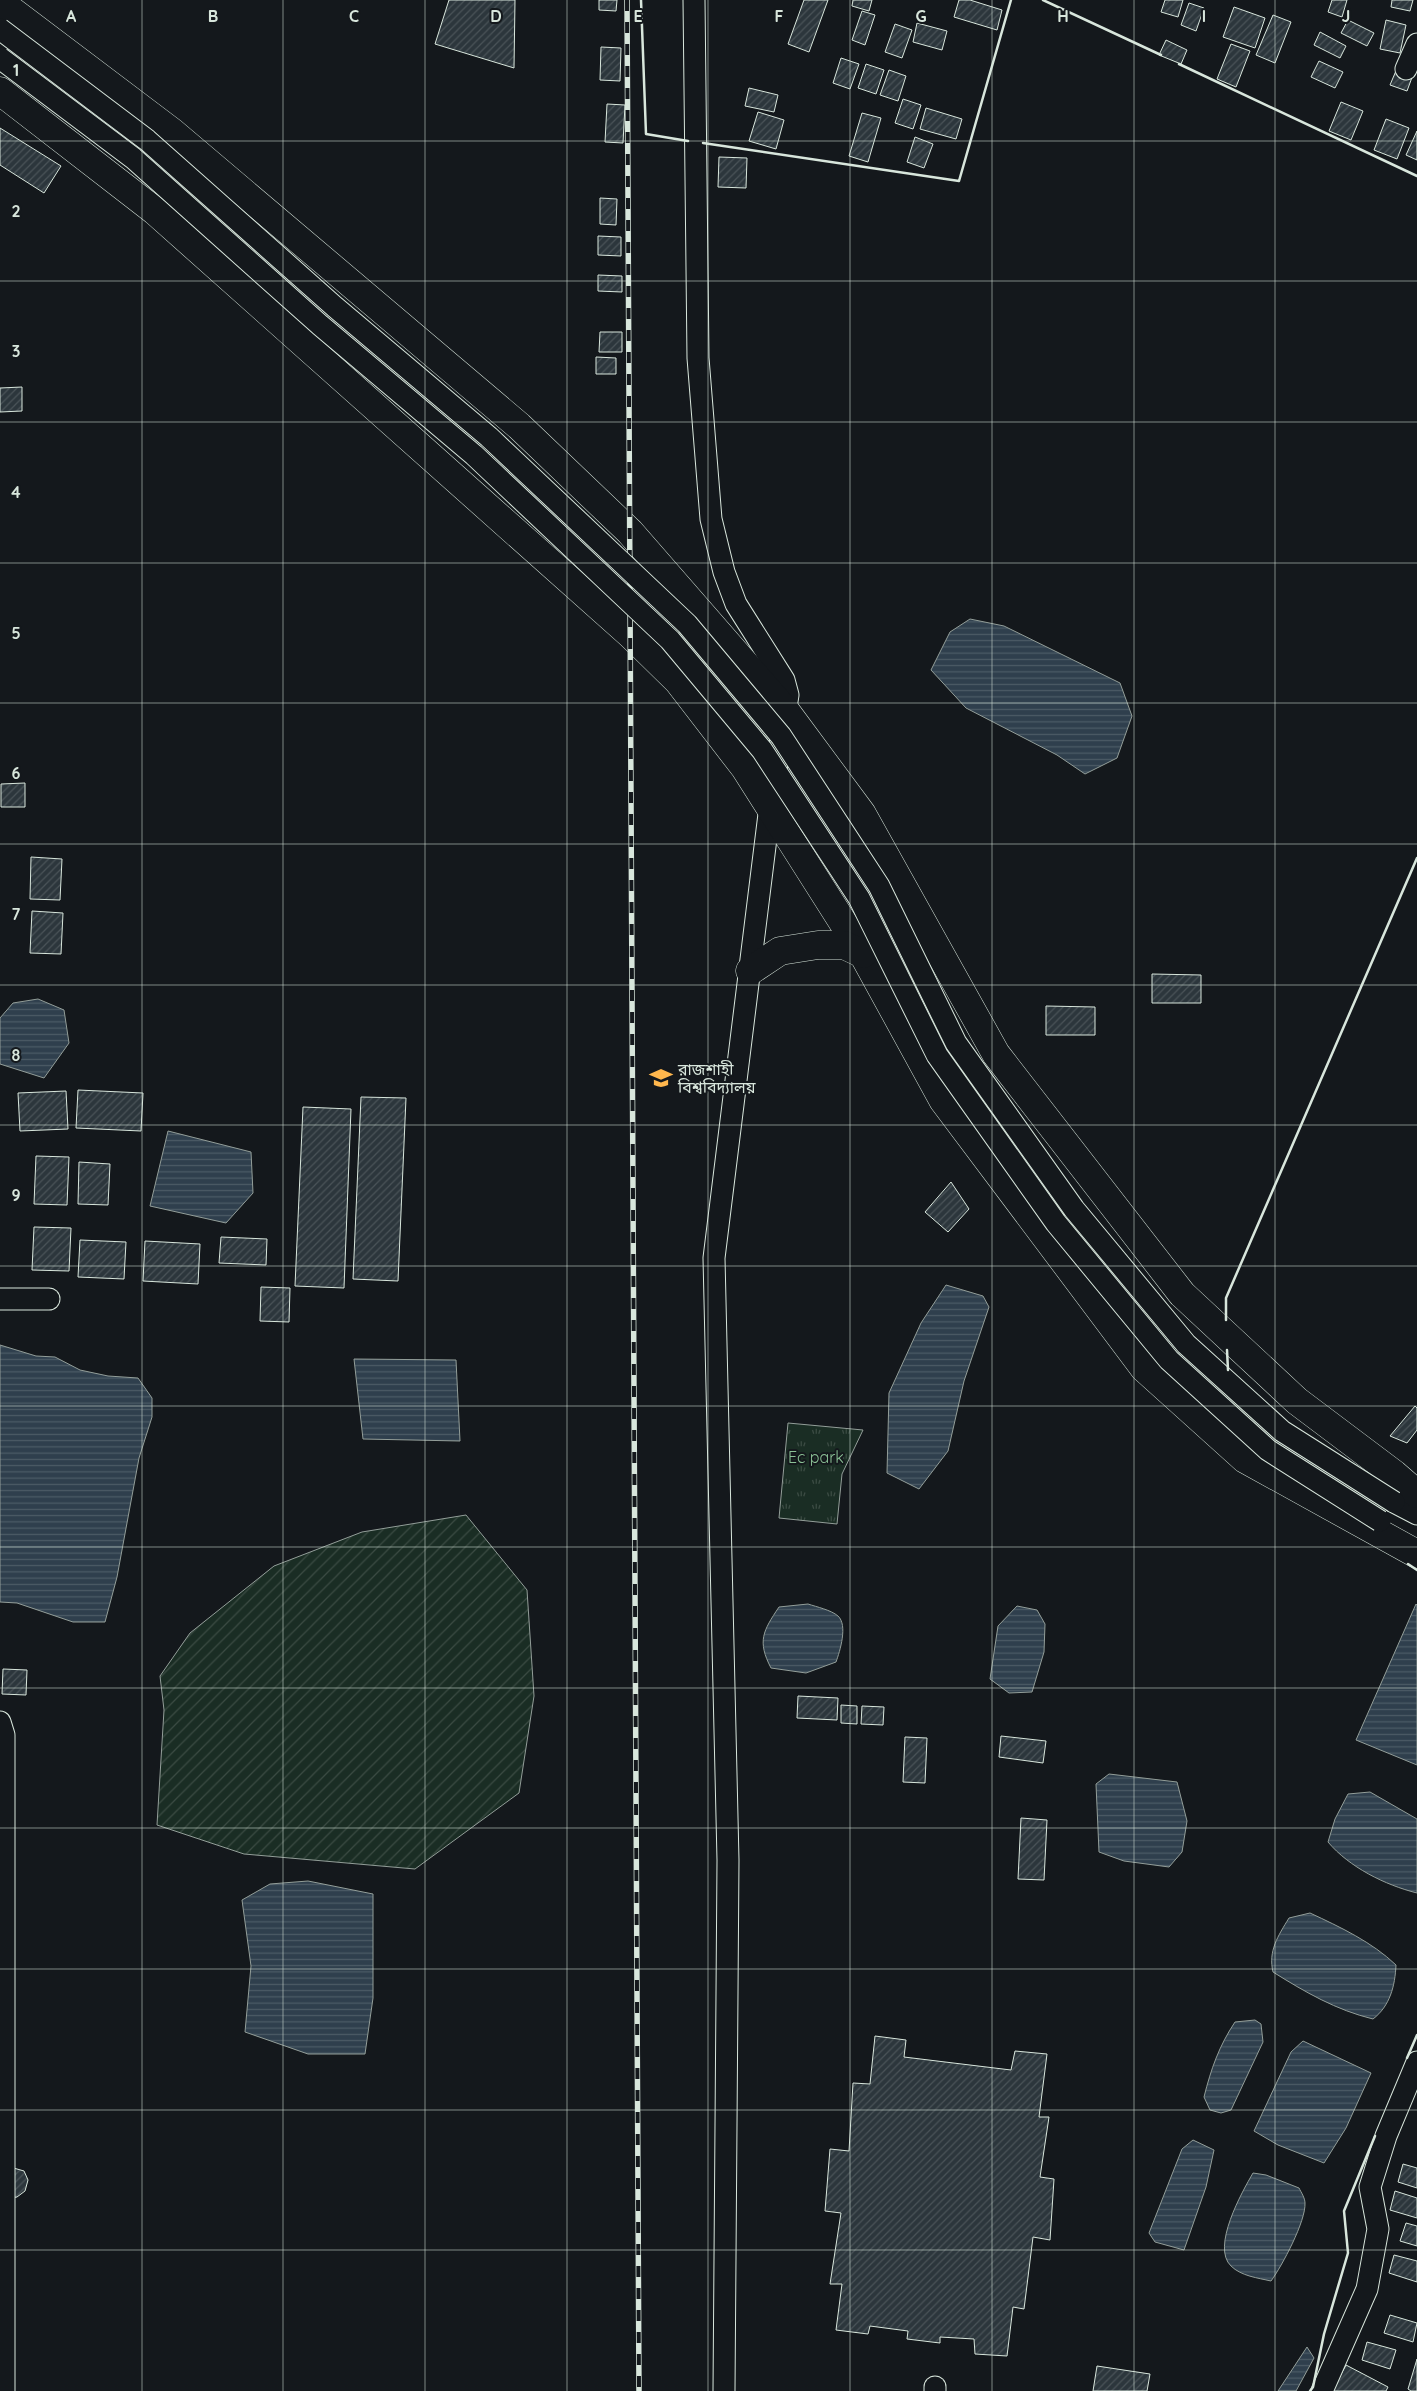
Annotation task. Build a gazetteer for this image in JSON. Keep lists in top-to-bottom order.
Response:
{
  "parks": ["Ec park"],
  "places": {
    "school or university": ["রাজশাহী বিশ্ববিদ্যালয়"]
  },
  "grid": {
    "columns": [
      "A",
      "B",
      "C",
      "D",
      "E",
      "F",
      "G",
      "H",
      "I",
      "J"
    ],
    "rows": [
      "1",
      "2",
      "3",
      "4",
      "5",
      "6",
      "7",
      "8",
      "9"
    ]
  }
}
